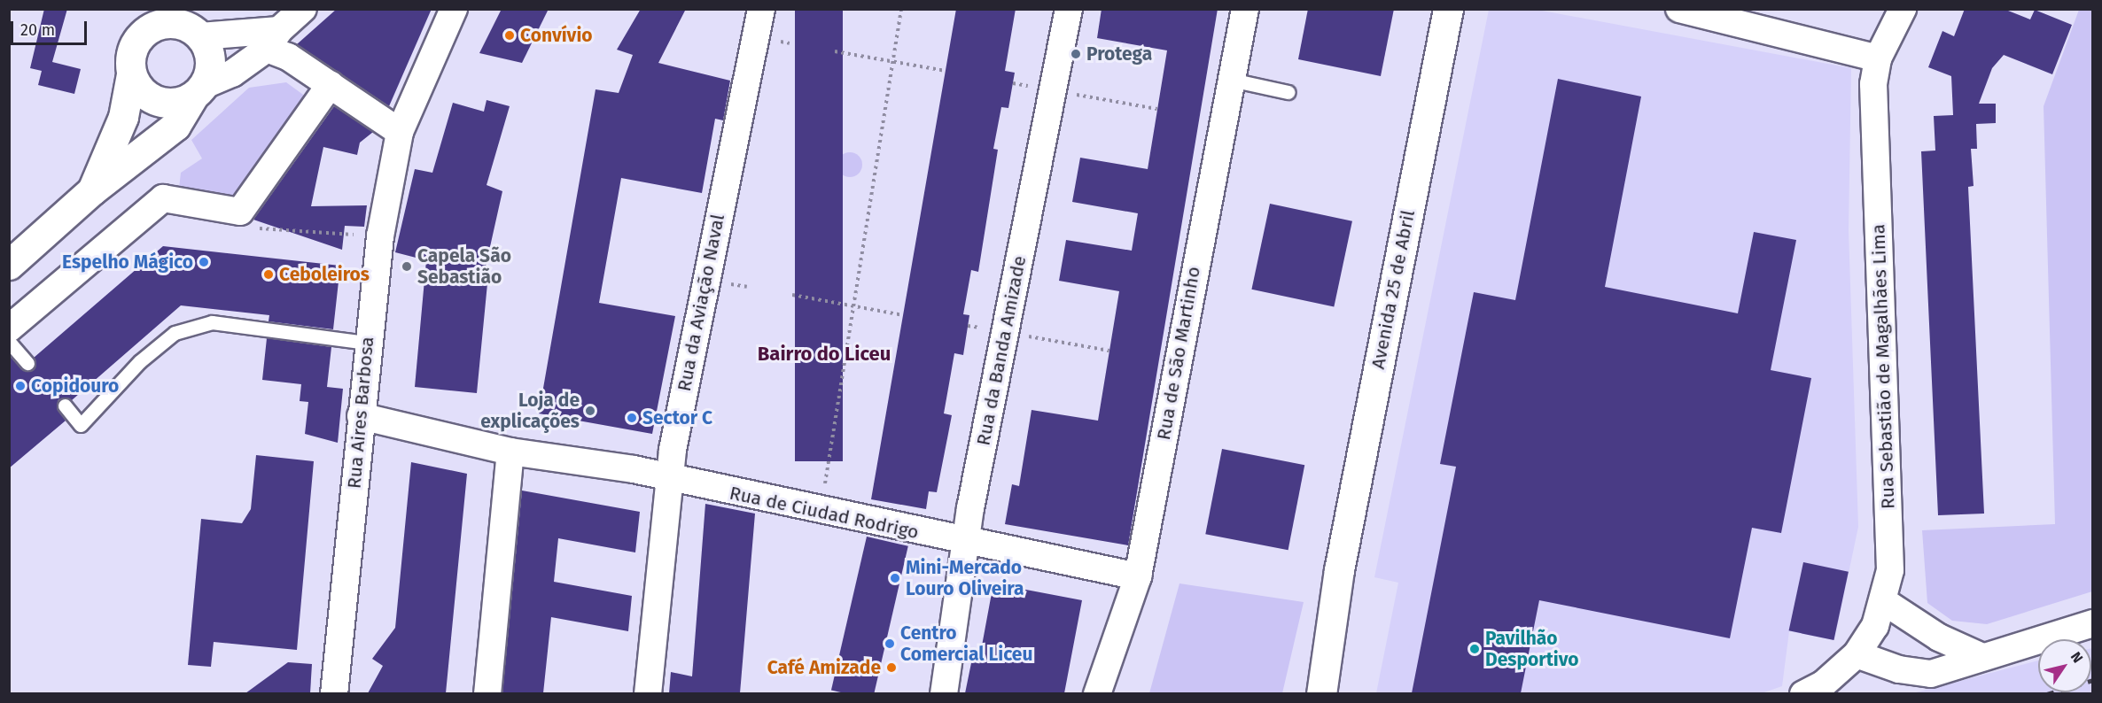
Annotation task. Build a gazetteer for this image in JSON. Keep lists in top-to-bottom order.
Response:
{
  "streets": {
    "street": [
      "Avenida 25 de Abril",
      "Rua da Aviação Naval",
      "Rua da Banda Amizade",
      "Rua de São Martinho",
      "Rua Sebastião de Magalhães Lima",
      "Rua Aires Barbosa",
      "Rua de Ciudad Rodrigo"
    ]
  },
  "crossings": [
    ["Rua da Aviação Naval", "Rua de Ciudad Rodrigo"],
    ["Rua da Banda Amizade", "Rua de Ciudad Rodrigo"],
    ["Rua de São Martinho", "Rua de Ciudad Rodrigo"],
    ["Rua Aires Barbosa", "Rua de Ciudad Rodrigo"]
  ],
  "districts": ["Bairro do Liceu"],
  "places": [
    "Convívio",
    "Protega",
    "Espelho Mágico",
    "Capela São Sebastião",
    "Ceboleiros",
    "Copidouro",
    "Loja de explicações",
    "Sector C",
    "Mini-Mercado Louro Oliveira",
    "Centro Comercial Liceu",
    "Pavilhão Desportivo",
    "Café Amizade"
  ],
  "scale_bar": "20 m",
  "north": "top right"
}
